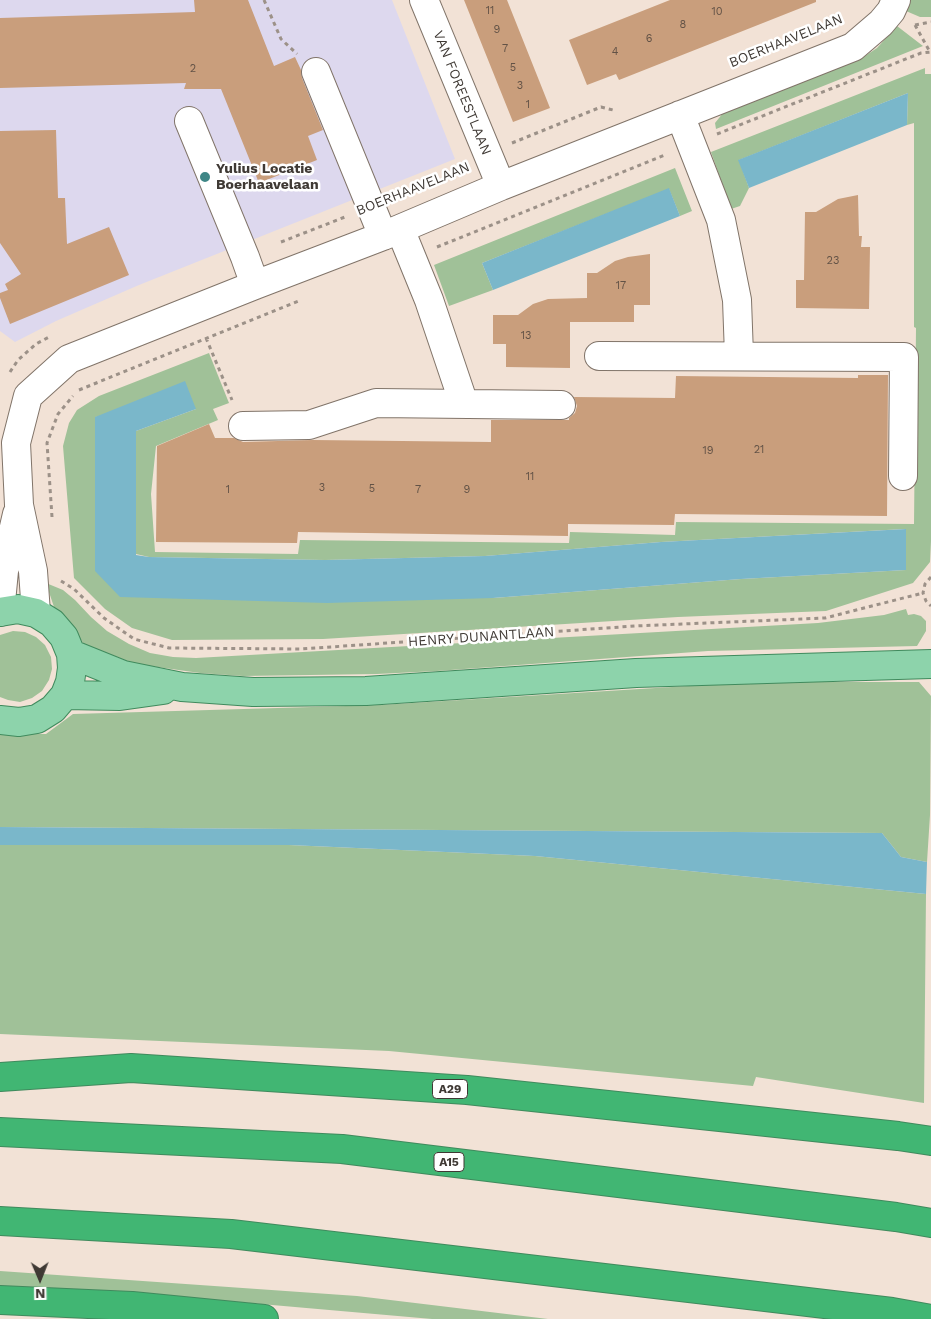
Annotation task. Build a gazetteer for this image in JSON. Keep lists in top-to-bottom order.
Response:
{
  "streets": {
    "highway": ["A29", "A15"],
    "street": ["VAN FOREESTLAAN"],
    "path": ["BOERHAAVELAAN", "HENRY DUNANTLAAN"]
  },
  "places": ["Yulius Locatie Boerhaavelaan"],
  "house_numbers": [
    "11",
    "10",
    "8",
    "9",
    "6",
    "7",
    "4",
    "5",
    "2",
    "3",
    "1",
    "23",
    "17",
    "13",
    "21",
    "19",
    "11",
    "3",
    "5",
    "1",
    "7",
    "9"
  ],
  "north": "bottom"
}
